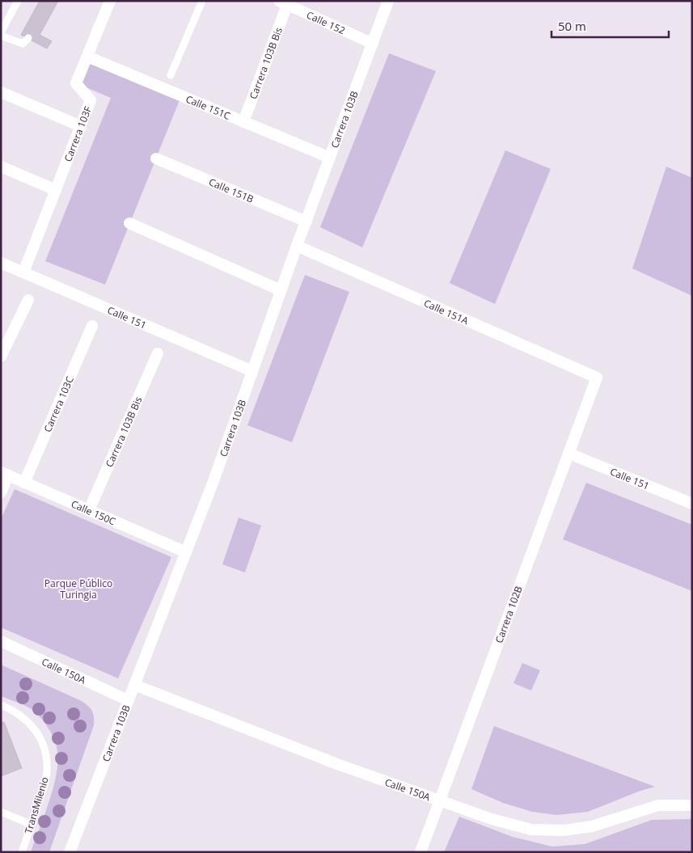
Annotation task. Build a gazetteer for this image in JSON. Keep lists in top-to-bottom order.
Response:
{
  "streets": {
    "street": [
      "Calle 152",
      "Carrera 103B Bis",
      "Calle 151C",
      "Carrera 103B",
      "Carrera 103F",
      "Calle 151B",
      "Calle 151A",
      "Calle 151",
      "Carrera 103C",
      "Calle 150C",
      "Carrera 102B",
      "Calle 150A"
    ],
    "lane": ["TransMilenio"]
  },
  "crossings": [
    ["Calle 152", "Carrera 103B Bis"],
    ["Calle 152", "Carrera 103B"],
    ["Carrera 103B Bis", "Calle 151C"],
    ["Carrera 103B Bis", "Calle 150C"],
    ["Calle 151C", "Carrera 103B"],
    ["Calle 151C", "Carrera 103F"],
    ["Carrera 103B", "Calle 151B"],
    ["Carrera 103B", "Calle 151A"],
    ["Carrera 103B", "Calle 151"],
    ["Carrera 103B", "Calle 150C"],
    ["Carrera 103B", "Calle 150A"],
    ["Carrera 103F", "Calle 151"],
    ["Calle 151A", "Carrera 102B"],
    ["Calle 151", "Carrera 102B"],
    ["Carrera 103C", "Calle 150C"],
    ["Carrera 102B", "Calle 150A"]
  ],
  "parks": ["Parque Público Turingia"],
  "scale_bar": "50 m"
}
